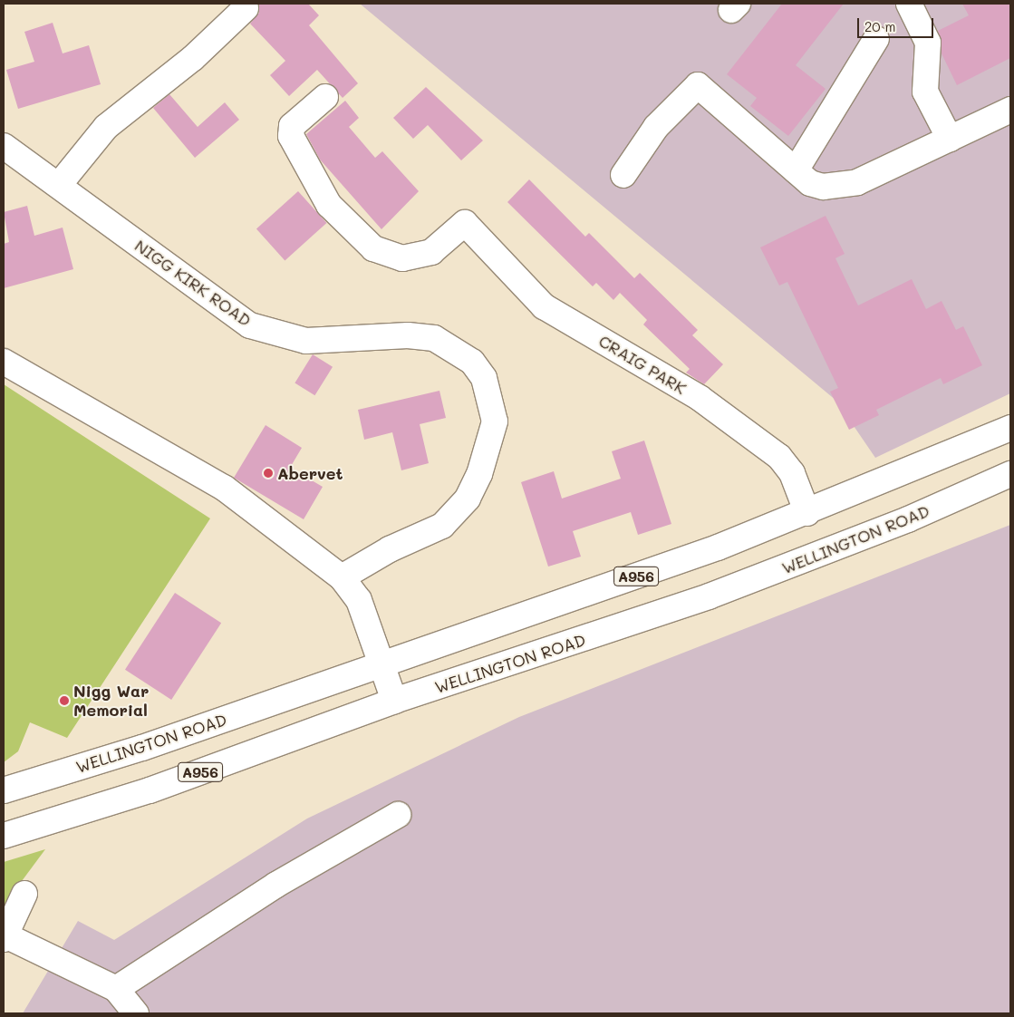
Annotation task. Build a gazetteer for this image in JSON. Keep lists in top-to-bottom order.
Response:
{
  "streets": {
    "street": [
      "NIGG KIRK ROAD",
      "CRAIG PARK",
      "WELLINGTON ROAD",
      "A956"
    ]
  },
  "crossings": [
    ["CRAIG PARK", "WELLINGTON ROAD"]
  ],
  "places": ["Abervet", "Nigg War Memorial"],
  "scale_bar": "20 m"
}
